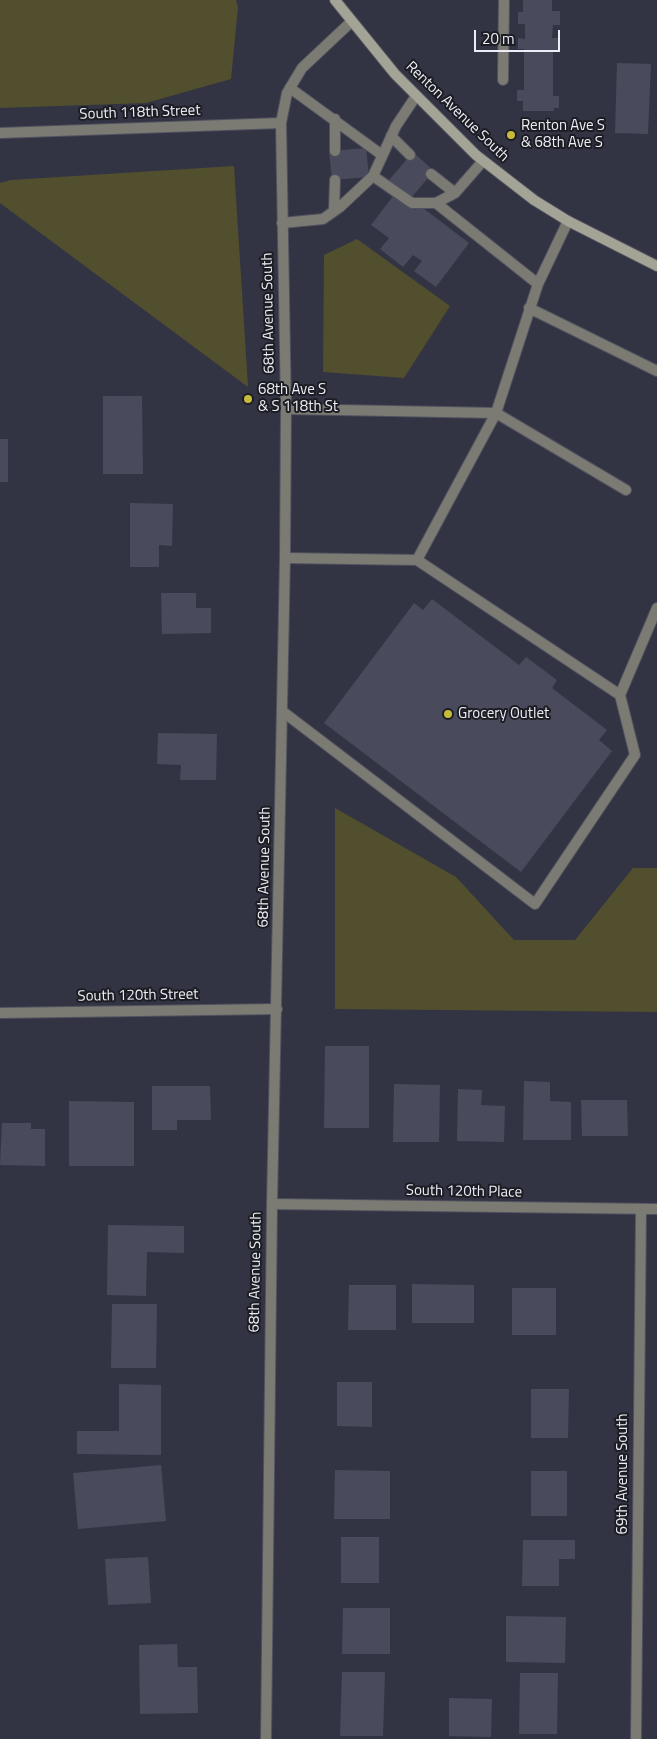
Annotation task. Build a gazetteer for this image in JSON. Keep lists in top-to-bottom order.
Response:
{
  "streets": {
    "main road": ["Renton Avenue South"],
    "street": [
      "South 118th Street",
      "68th Avenue South",
      "South 120th Street",
      "South 120th Place",
      "69th Avenue South"
    ]
  },
  "crossings": [
    ["Renton Avenue South", "68th Avenue South"],
    ["South 118th Street", "68th Avenue South"],
    ["68th Avenue South", "South 120th Street"],
    ["68th Avenue South", "South 120th Place"],
    ["South 120th Place", "69th Avenue South"]
  ],
  "places": ["Renton Ave S & 68th Ave S", "68th Ave S & S 118th St", "Grocery Outlet"],
  "scale_bar": "20 m"
}
